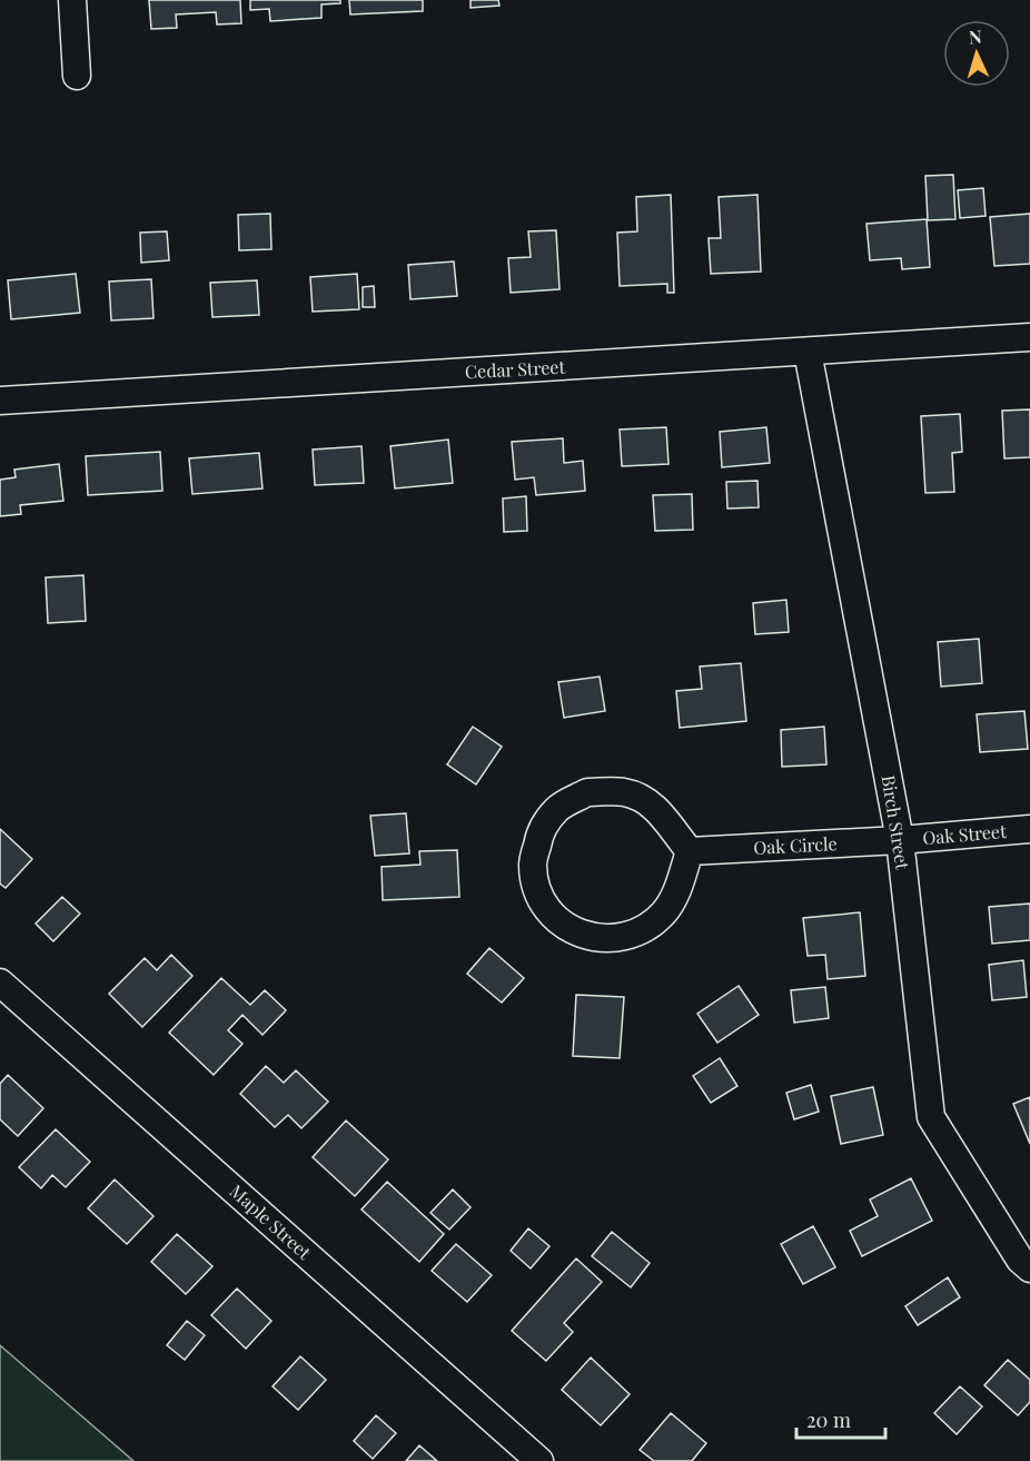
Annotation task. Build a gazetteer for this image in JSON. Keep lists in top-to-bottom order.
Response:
{
  "streets": {
    "street": [
      "Cedar Street",
      "Birch Street",
      "Oak Street",
      "Oak Circle",
      "Maple Street"
    ]
  },
  "crossings": [
    ["Cedar Street", "Birch Street"],
    ["Birch Street", "Oak Street"],
    ["Birch Street", "Oak Circle"],
    ["Oak Street", "Oak Circle"]
  ],
  "scale_bar": "20 m",
  "north": "top"
}
